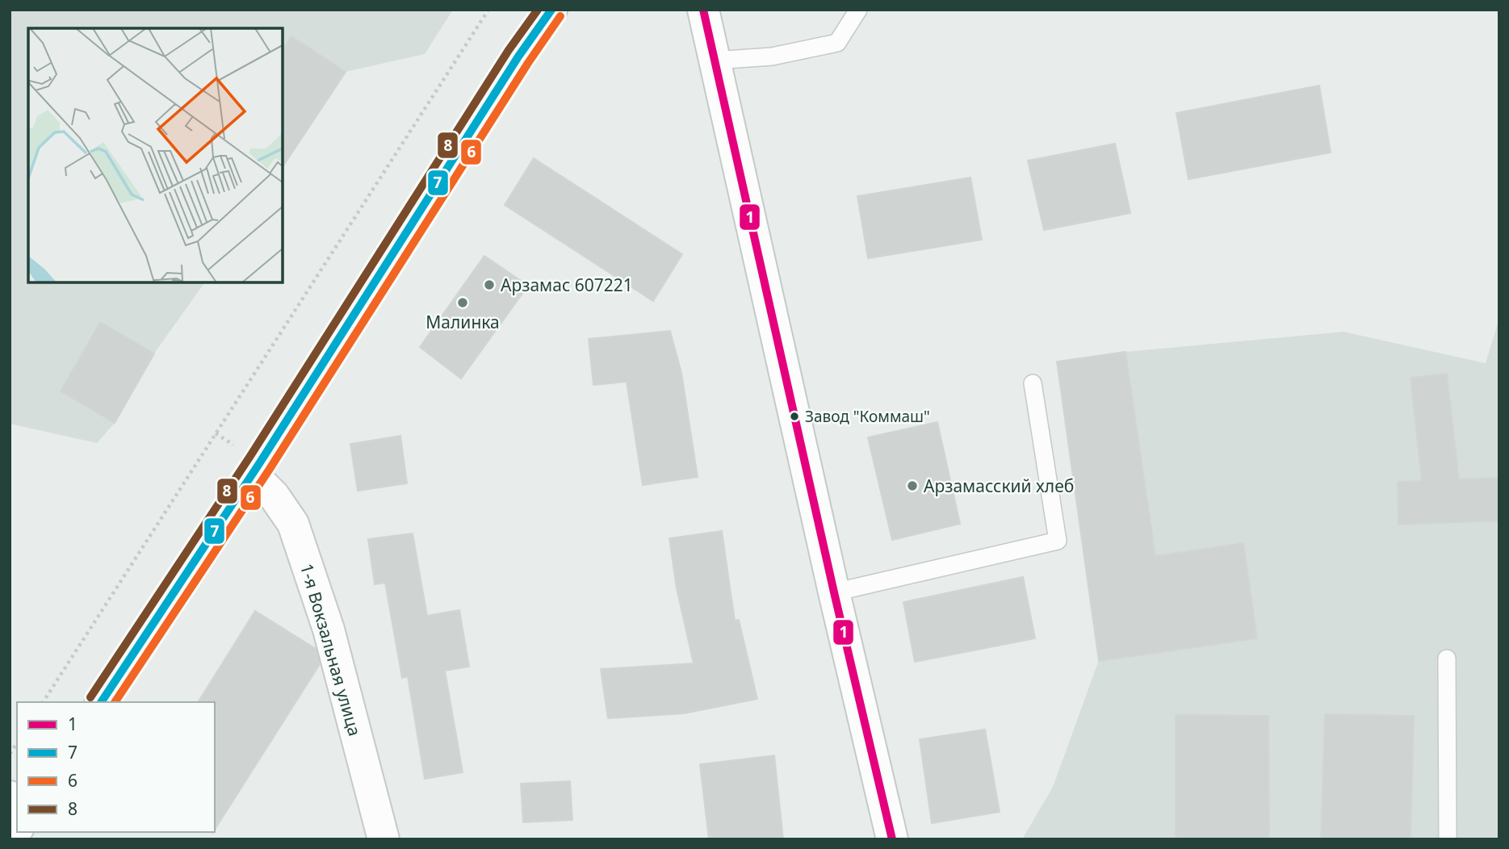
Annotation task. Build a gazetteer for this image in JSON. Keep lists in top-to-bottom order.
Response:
{
  "streets": {
    "street": ["1-я Вокзальная улица"]
  },
  "places": [
    "Арзамас 607221",
    "Малинка",
    "Завод \"Коммаш\"",
    "Арзамасский хлеб"
  ],
  "lines": [
    "transit line 1",
    "transit line 7",
    "transit line 8",
    "transit line 6"
  ],
  "legend": [
    "1",
    "7",
    "6",
    "8"
  ]
}
